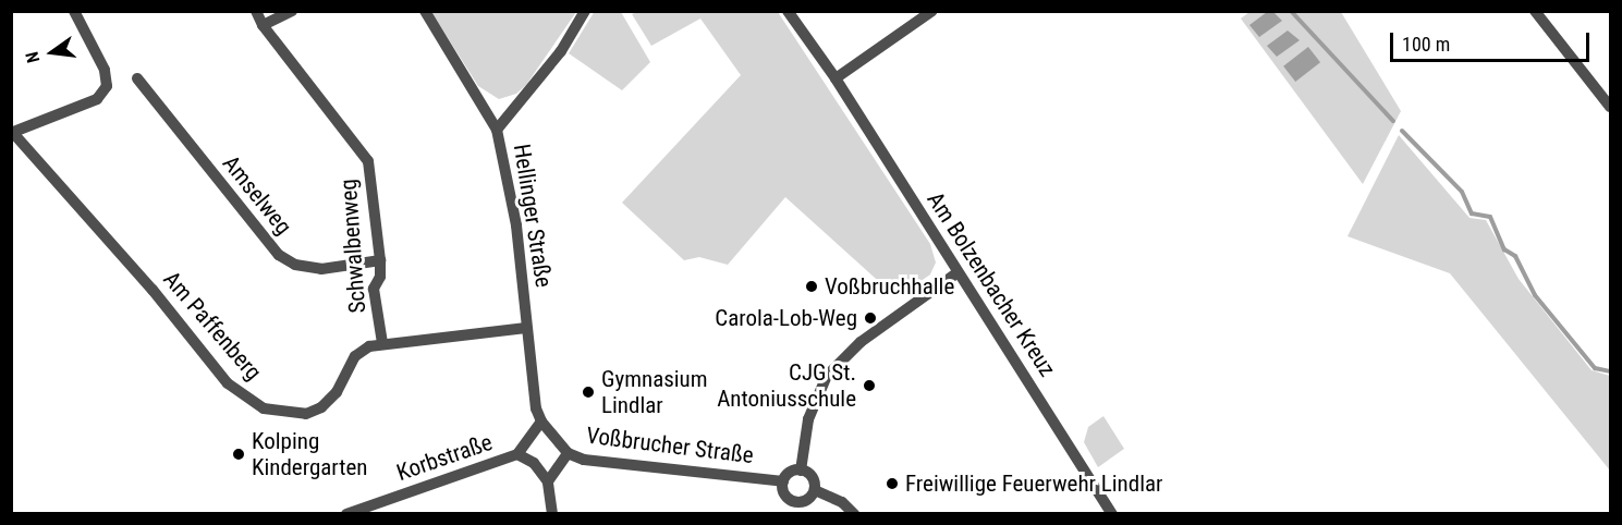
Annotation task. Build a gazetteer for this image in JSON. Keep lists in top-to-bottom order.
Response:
{
  "streets": {
    "street": [
      "Amselweg",
      "Hellinger Straße",
      "Schwalbenweg",
      "Am Bolzenbacher Kreuz",
      "Am Paffenberg",
      "Voßbrucher Straße",
      "Korbstraße"
    ]
  },
  "crossings": [
    ["Amselweg", "Schwalbenweg"],
    ["Hellinger Straße", "Am Paffenberg"],
    ["Hellinger Straße", "Voßbrucher Straße"],
    ["Hellinger Straße", "Korbstraße"],
    ["Schwalbenweg", "Am Paffenberg"]
  ],
  "places": [
    "Voßbruchhalle",
    "Carola-Lob-Weg",
    "CJG St. Antoniusschule",
    "Gymnasium Lindlar",
    "Kolping Kindergarten",
    "Freiwillige Feuerwehr Lindlar"
  ],
  "scale_bar": "100 m",
  "north": "left"
}
